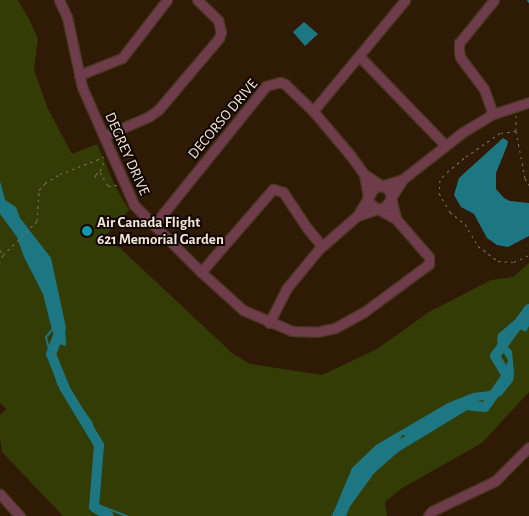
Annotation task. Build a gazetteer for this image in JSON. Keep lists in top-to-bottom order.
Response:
{
  "streets": {
    "street": ["DECORSO DRIVE", "DEGREY DRIVE"]
  },
  "crossings": [
    ["DECORSO DRIVE", "DEGREY DRIVE"]
  ],
  "places": ["Air Canada Flight 621 Memorial Garden"]
}
